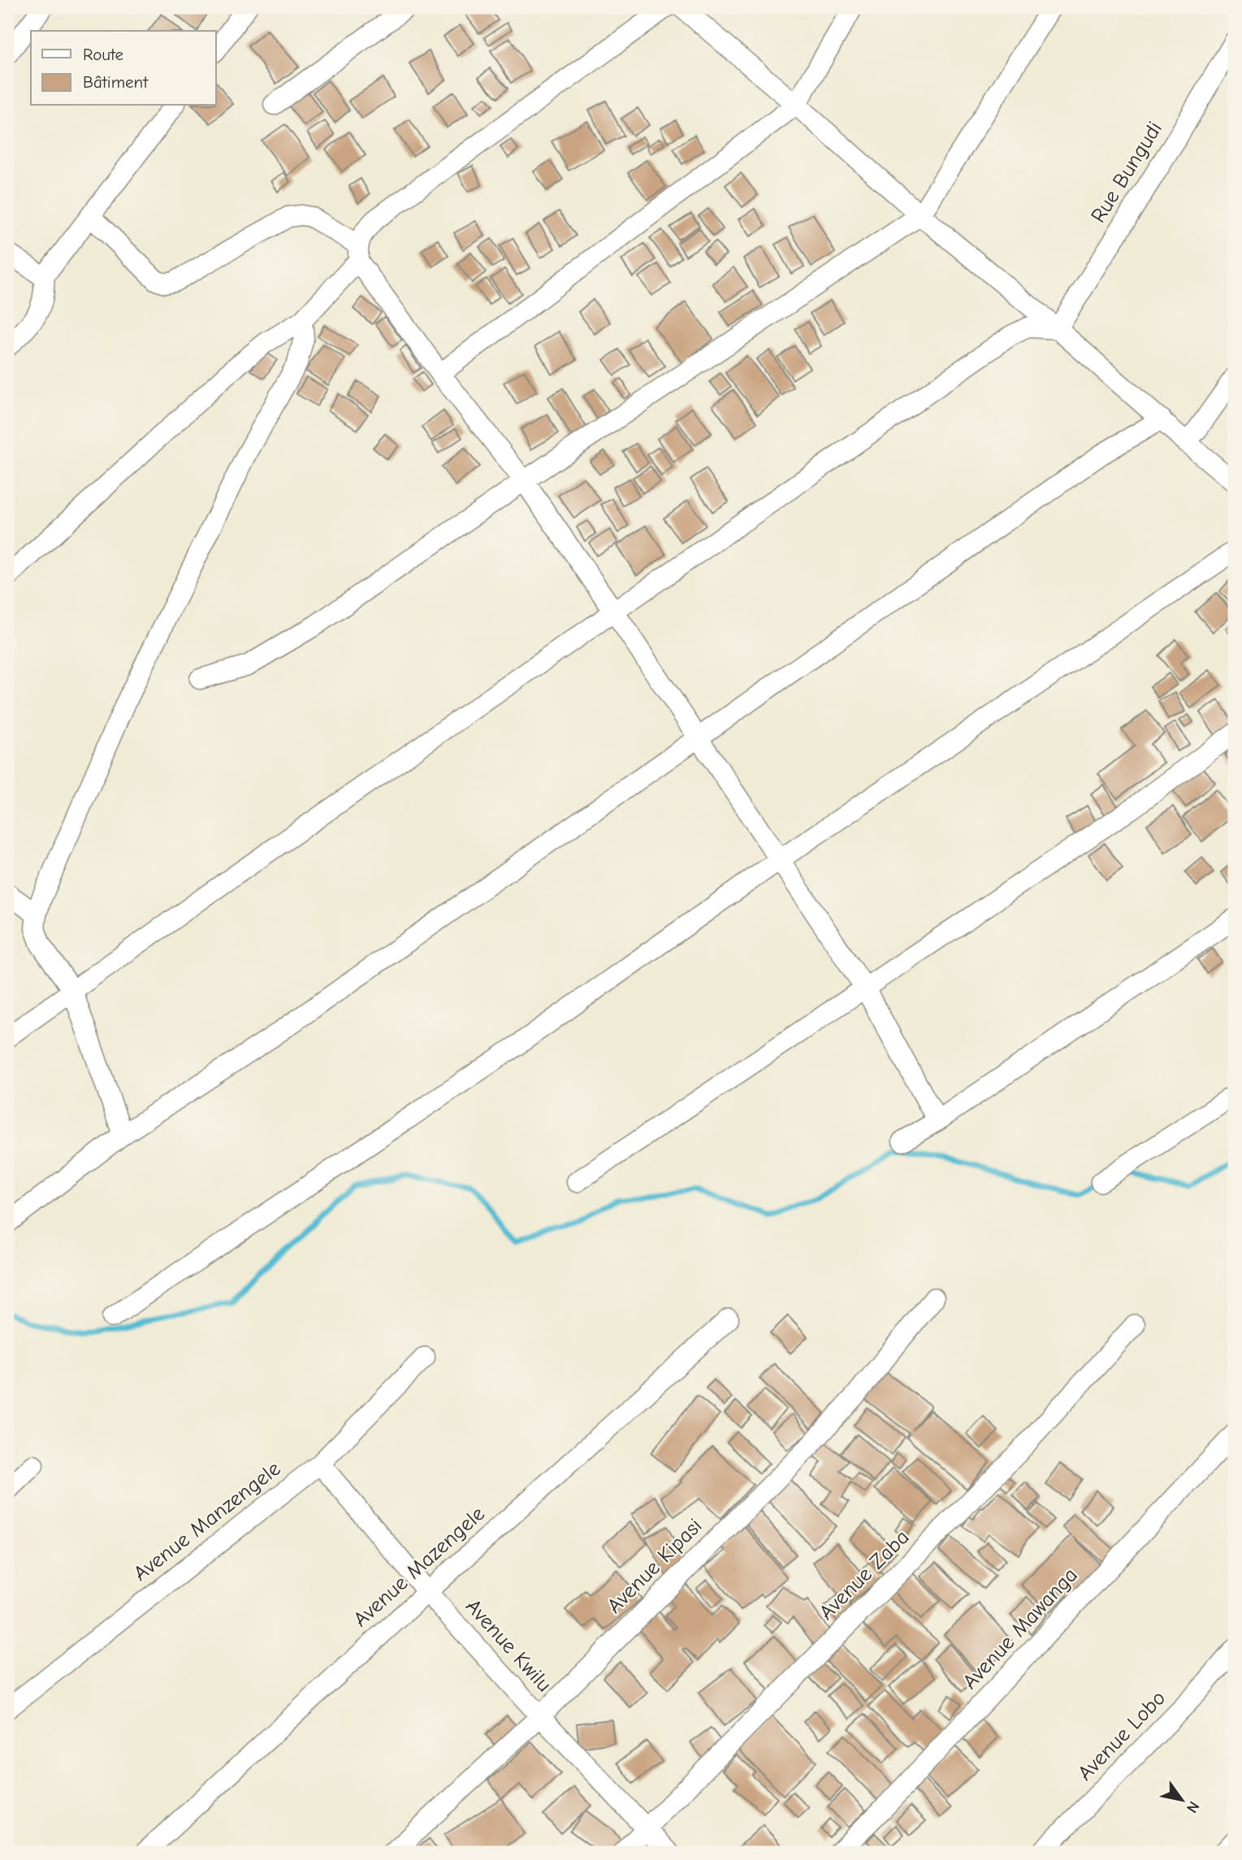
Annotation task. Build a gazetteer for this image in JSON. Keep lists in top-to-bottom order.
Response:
{
  "streets": {
    "street": [
      "Rue Bungudi",
      "Avenue Manzengele",
      "Avenue Kipasi",
      "Avenue Mazengele",
      "Avenue Zaba",
      "Avenue Mawanga",
      "Avenue Kwilu",
      "Avenue Lobo"
    ]
  },
  "crossings": [
    ["Avenue Manzengele", "Avenue Kwilu"],
    ["Avenue Kipasi", "Avenue Kwilu"],
    ["Avenue Mazengele", "Avenue Kwilu"],
    ["Avenue Zaba", "Avenue Kwilu"]
  ],
  "legend": ["Route", "Bâtiment"],
  "north": "bottom right"
}
